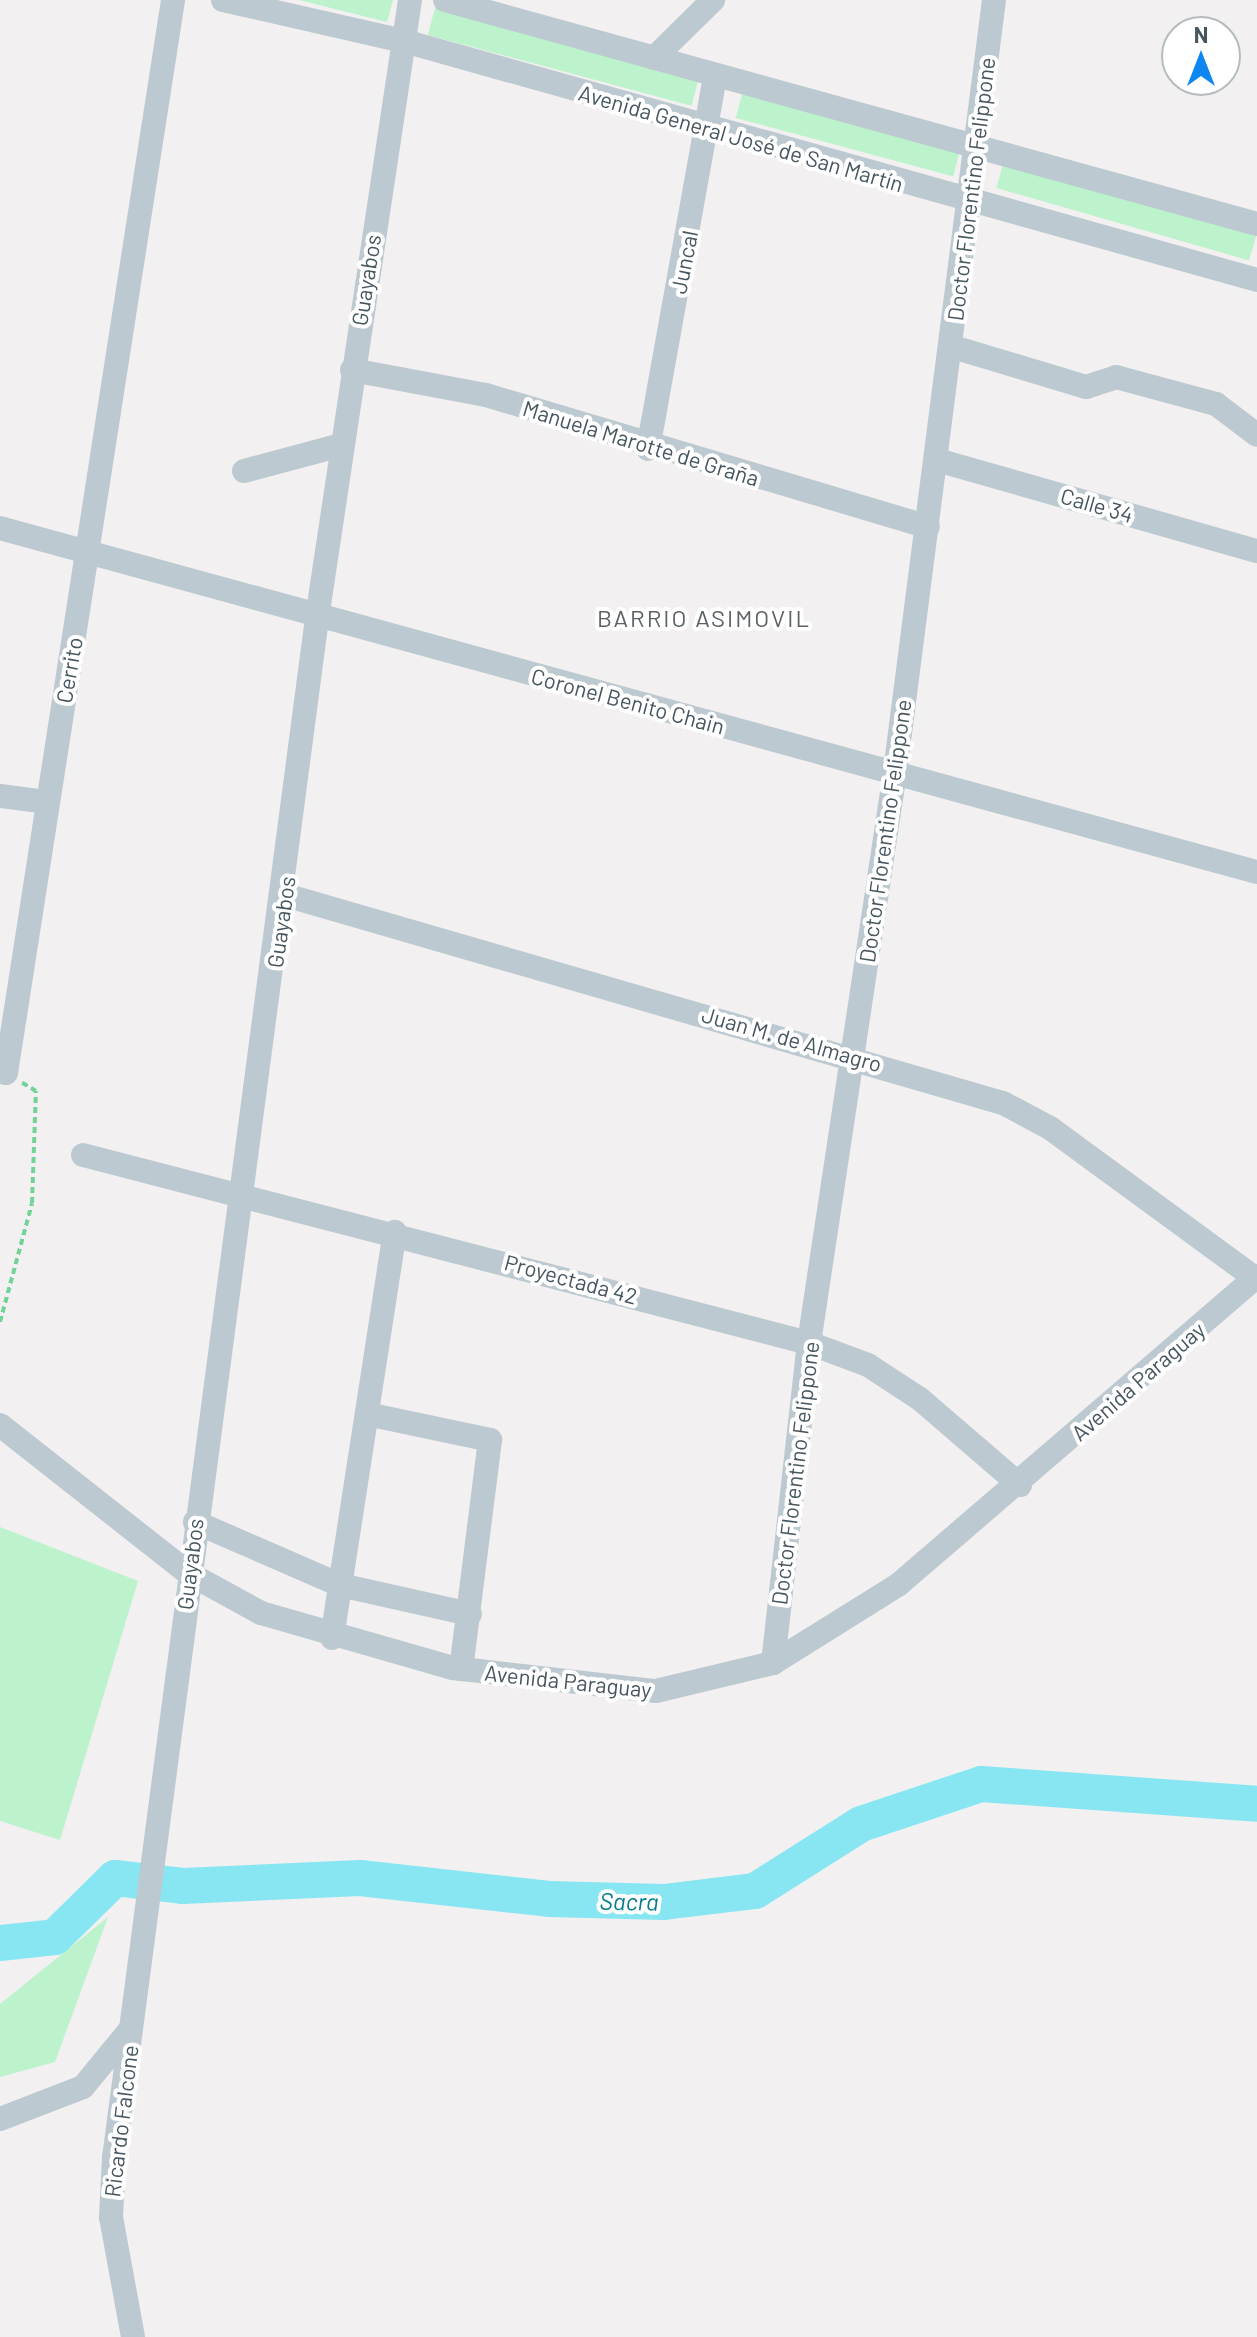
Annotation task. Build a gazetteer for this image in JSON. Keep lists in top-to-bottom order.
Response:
{
  "streets": {
    "street": [
      "Avenida General José de San Martín",
      "Doctor Florentino Felippone",
      "Juncal",
      "Guayabos",
      "Manuela Marotte de Graña",
      "Calle 34",
      "Cerrito",
      "Coronel Benito Chain",
      "Juan M. de Almagro",
      "Proyectada 42",
      "Avenida Paraguay",
      "Ricardo Falcone"
    ]
  },
  "crossings": [
    ["Avenida General José de San Martín", "Doctor Florentino Felippone"],
    ["Avenida General José de San Martín", "Juncal"],
    ["Avenida General José de San Martín", "Guayabos"],
    ["Doctor Florentino Felippone", "Manuela Marotte de Graña"],
    ["Doctor Florentino Felippone", "Calle 34"],
    ["Doctor Florentino Felippone", "Coronel Benito Chain"],
    ["Doctor Florentino Felippone", "Juan M. de Almagro"],
    ["Doctor Florentino Felippone", "Proyectada 42"],
    ["Doctor Florentino Felippone", "Avenida Paraguay"],
    ["Juncal", "Manuela Marotte de Graña"],
    ["Guayabos", "Manuela Marotte de Graña"],
    ["Guayabos", "Coronel Benito Chain"],
    ["Guayabos", "Juan M. de Almagro"],
    ["Guayabos", "Proyectada 42"],
    ["Guayabos", "Avenida Paraguay"],
    ["Guayabos", "Ricardo Falcone"],
    ["Cerrito", "Coronel Benito Chain"],
    ["Juan M. de Almagro", "Avenida Paraguay"],
    ["Proyectada 42", "Avenida Paraguay"]
  ],
  "districts": ["BARRIO ASIMOVIL"],
  "water": ["Sacra"],
  "north": "top"
}
